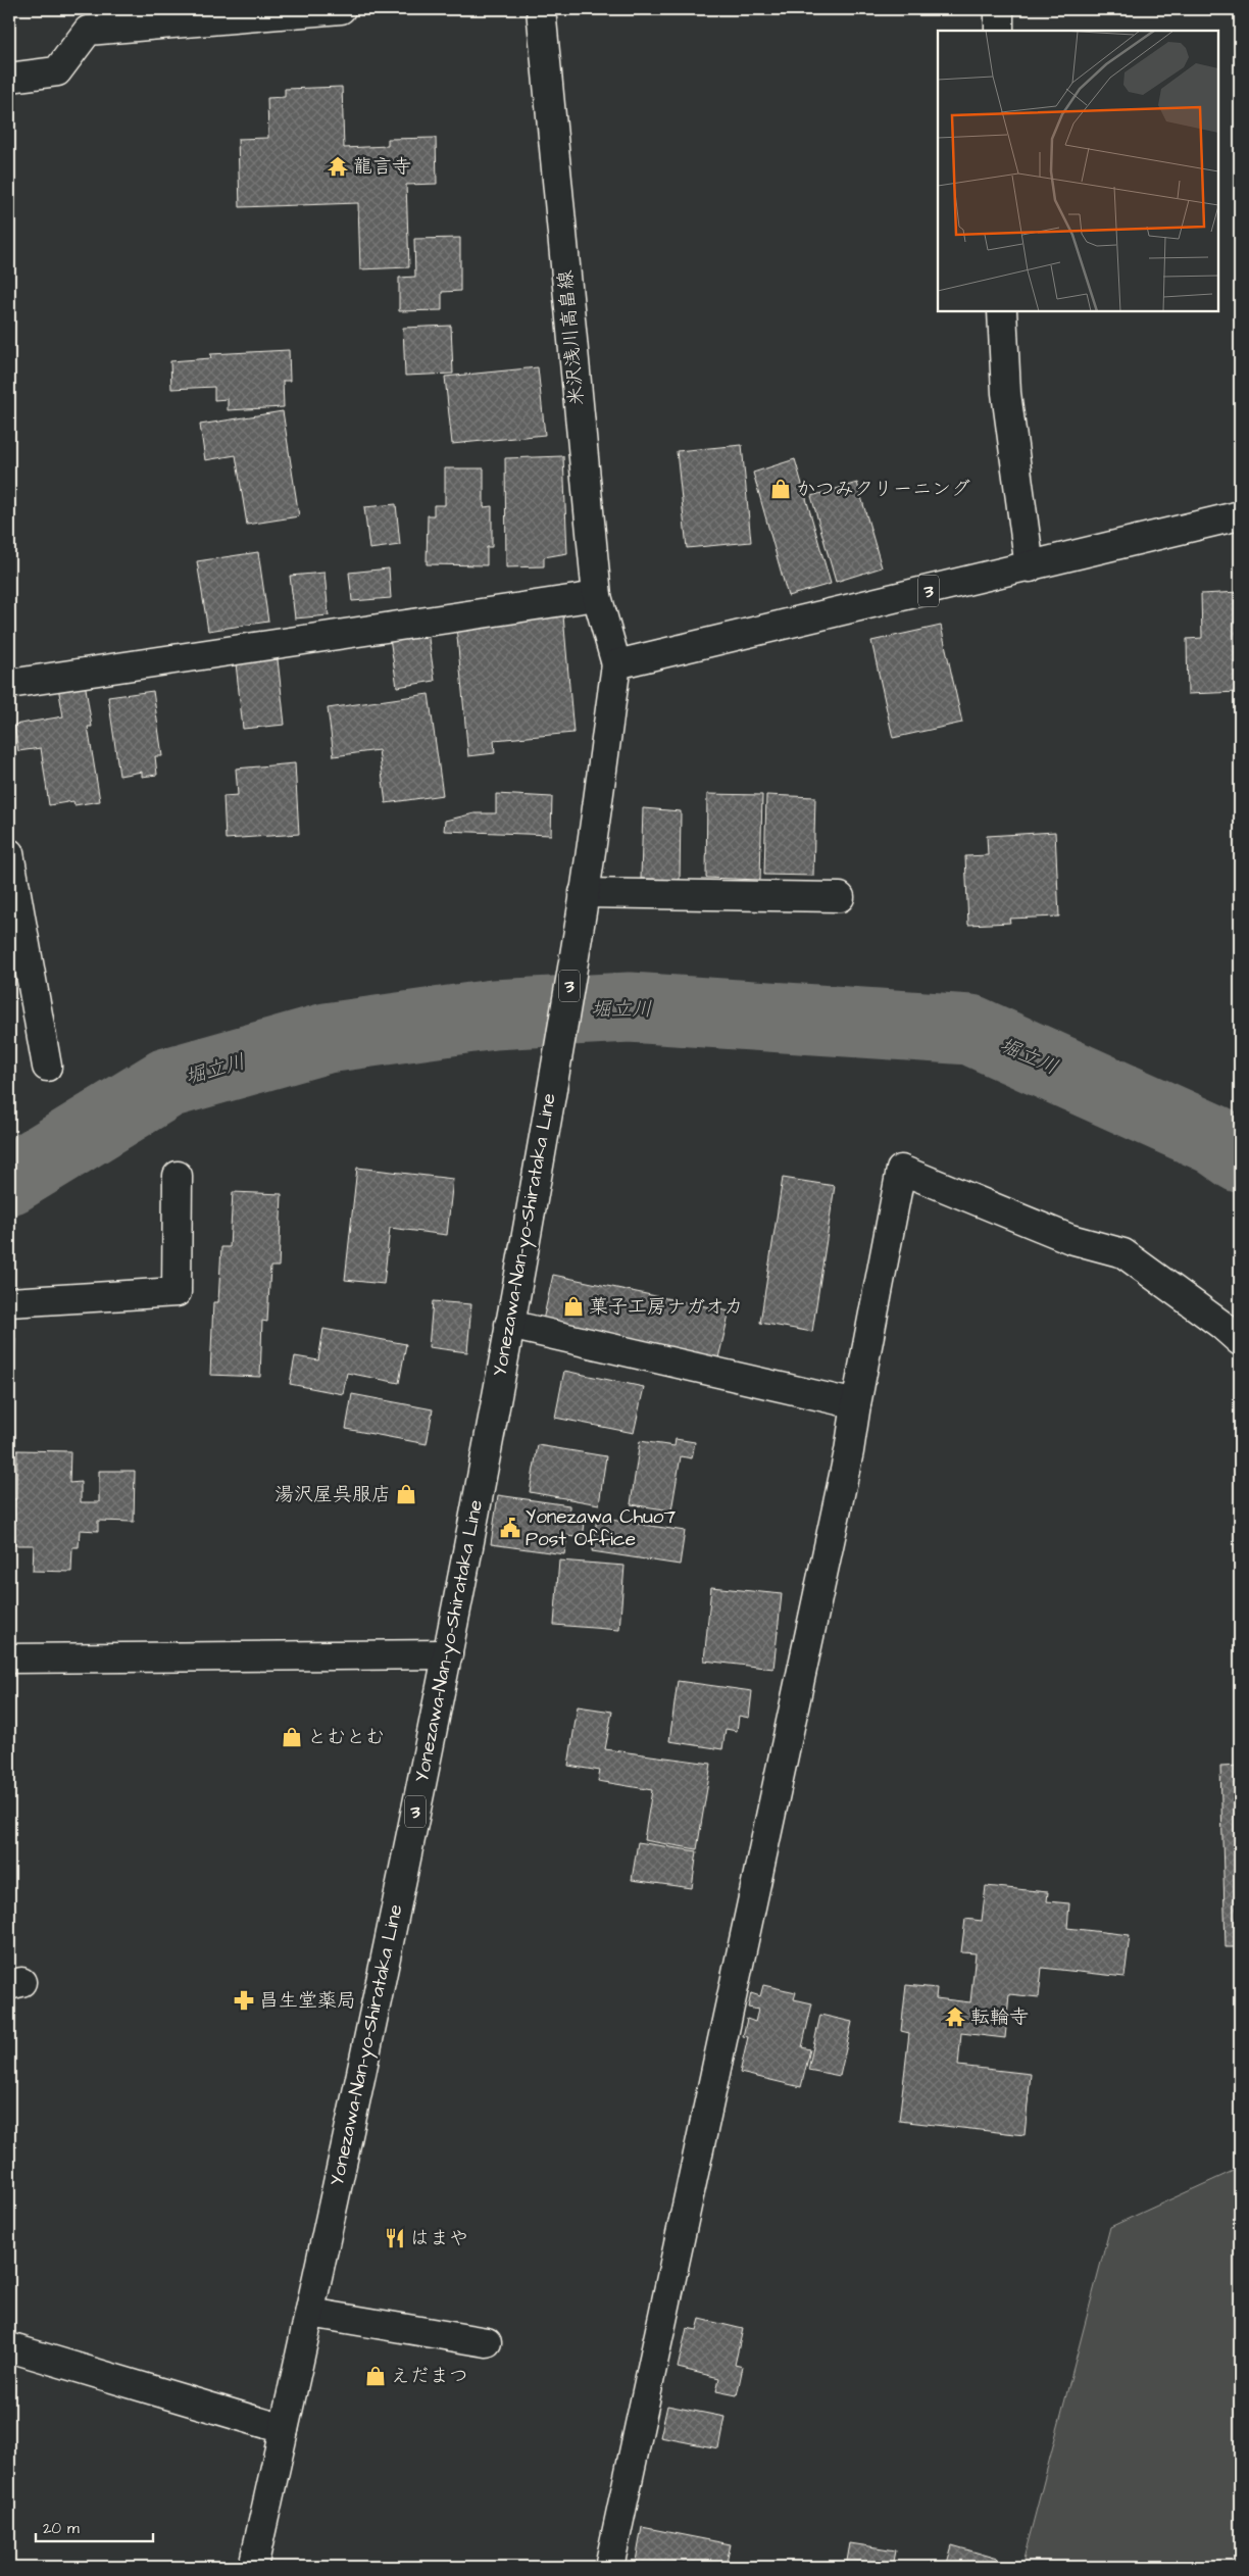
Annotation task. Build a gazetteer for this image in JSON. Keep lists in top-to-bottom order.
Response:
{
  "streets": {
    "street": ["米沢浅川高畠線", "3", "Yonezawa-Nan-yo-Shirataka Line"]
  },
  "crossings": [
    ["米沢浅川高畠線", "3"],
    ["米沢浅川高畠線", "Yonezawa-Nan-yo-Shirataka Line"],
    ["3", "Yonezawa-Nan-yo-Shirataka Line"]
  ],
  "water": ["堀立川"],
  "places": {
    "temple": ["龍言寺", "転輪寺"],
    "shop": [
      "かつみクリーニング",
      "菓子工房ナガオカ",
      "湯沢屋呉服店",
      "とむとむ",
      "えだまつ"
    ],
    "public building": ["Yonezawa Chuo7 Post Office"],
    "pharmacy": ["昌生堂薬局"],
    "restaurant": ["はまや"]
  },
  "scale_bar": "20 m"
}
